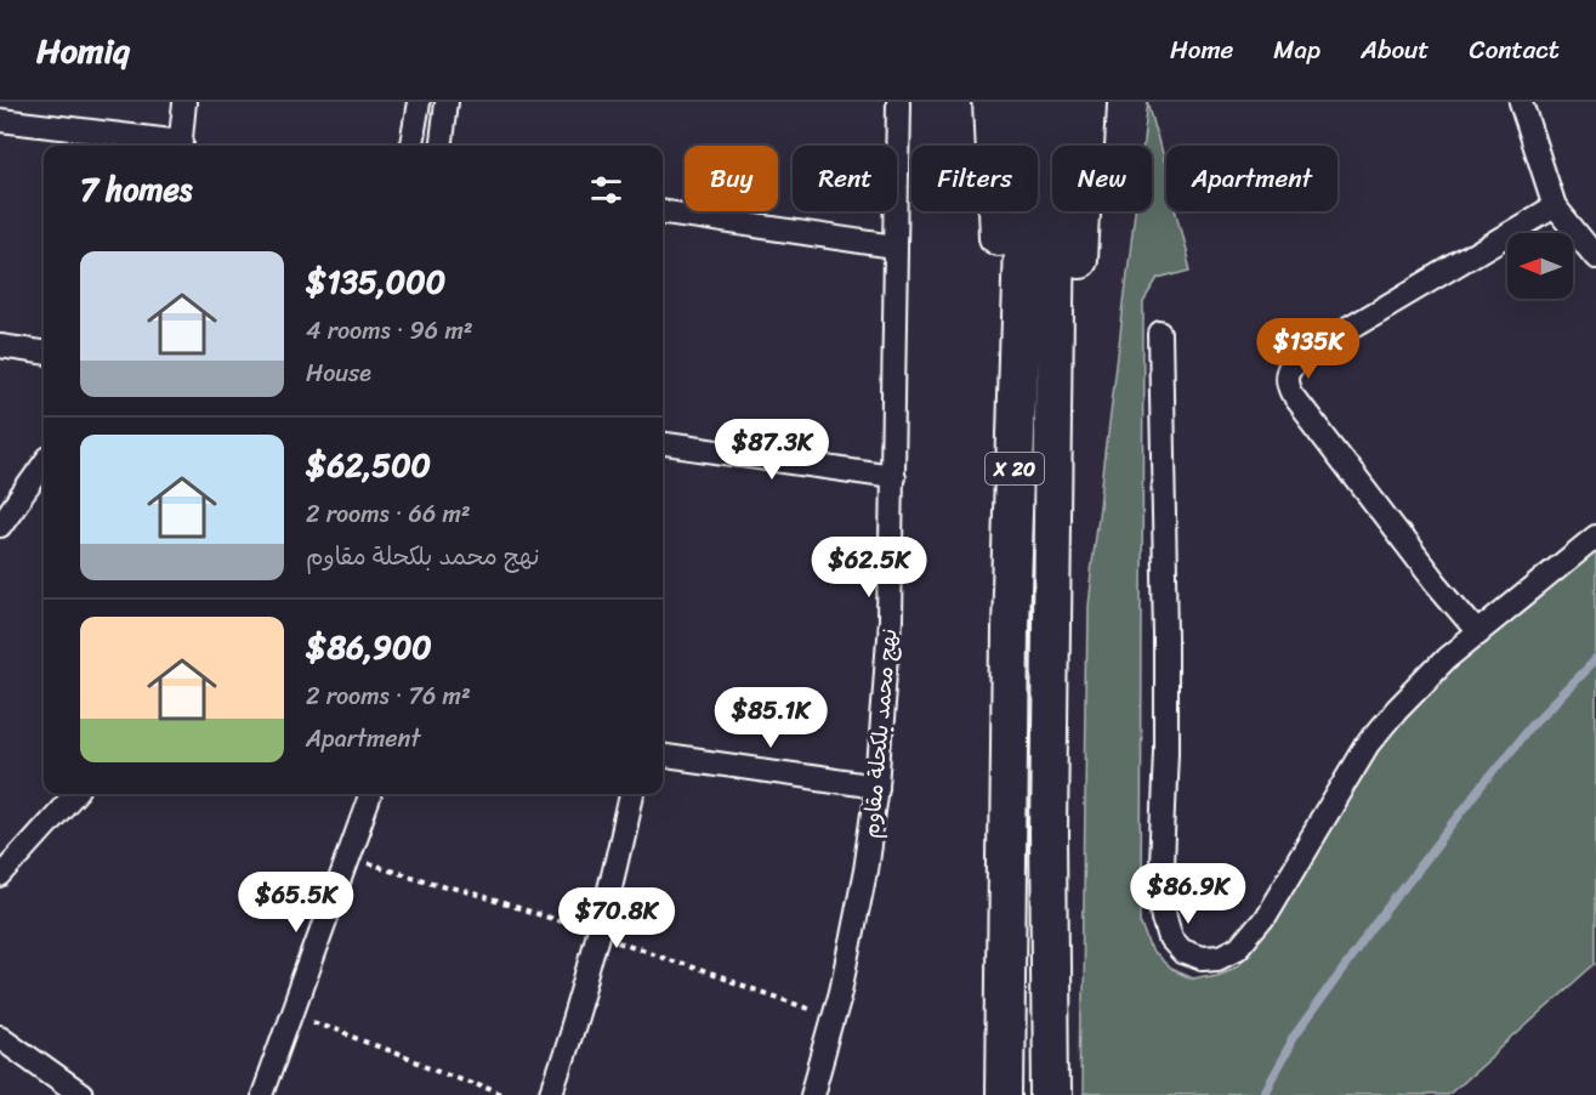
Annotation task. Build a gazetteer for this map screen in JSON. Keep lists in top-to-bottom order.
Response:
{
  "streets": {
    "highway": ["X 20"],
    "street": ["نهج محمد بلكحلة مقاوم"]
  },
  "north": "left",
  "page": {
    "header": "Homiq",
    "nav": [
      "Home",
      "Map",
      "About",
      "Contact"
    ],
    "chip": [
      "Buy",
      "Rent",
      "Filters",
      "New",
      "Apartment"
    ],
    "heading": "7 homes",
    "list": [
      {
        "name": "$135,000",
        "note": "4 rooms · 96 m² · House"
      },
      {
        "name": "$62,500",
        "note": "2 rooms · 66 m² · نهج محمد بلكحلة مقاوم"
      },
      {
        "name": "$86,900",
        "note": "2 rooms · 76 m² · Apartment"
      }
    ],
    "price": [
      "$135K",
      "$87.3K",
      "$62.5K",
      "$85.1K",
      "$86.9K",
      "$65.5K",
      "$70.8K"
    ]
  }
}
